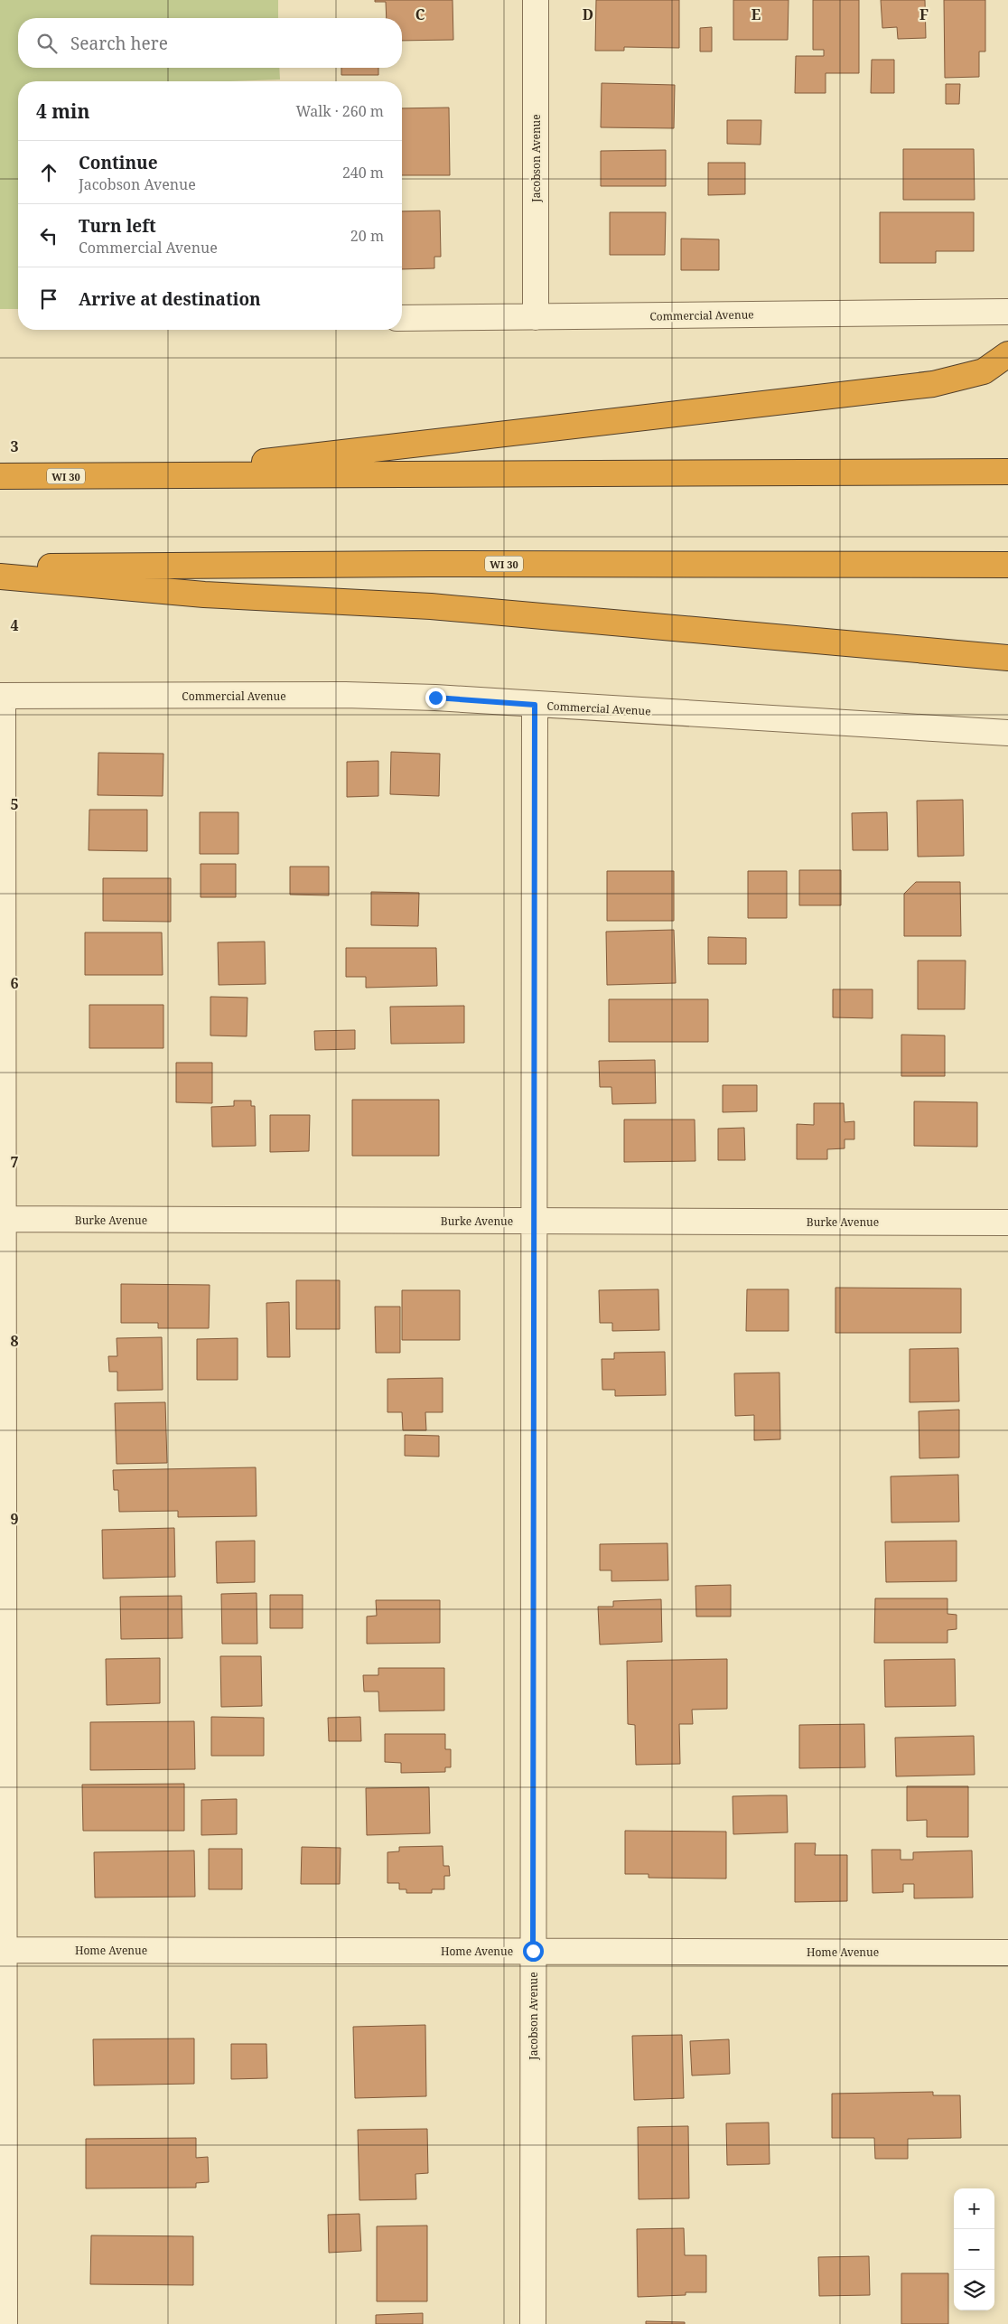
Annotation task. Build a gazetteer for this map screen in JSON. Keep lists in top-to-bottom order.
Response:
{
  "streets": {
    "highway": ["WI 30"],
    "street": [
      "Jacobson Avenue",
      "Commercial Avenue",
      "Burke Avenue",
      "Home Avenue"
    ]
  },
  "crossings": [
    ["Jacobson Avenue", "Commercial Avenue"],
    ["Jacobson Avenue", "Burke Avenue"],
    ["Jacobson Avenue", "Home Avenue"]
  ],
  "page": {
    "search": "Search here",
    "heading": ["4 min", "Walk · 260 m"],
    "list": [
      ["Continue", "Jacobson Avenue", "240 m"],
      ["Turn left", "Commercial Avenue", "20 m"],
      "Arrive at destination"
    ],
    "map_buttons": ["+", "−"]
  },
  "grid": {
    "columns": [
      "C",
      "D",
      "E",
      "F"
    ],
    "rows": [
      "3",
      "4",
      "5",
      "6",
      "7",
      "8",
      "9"
    ]
  }
}
